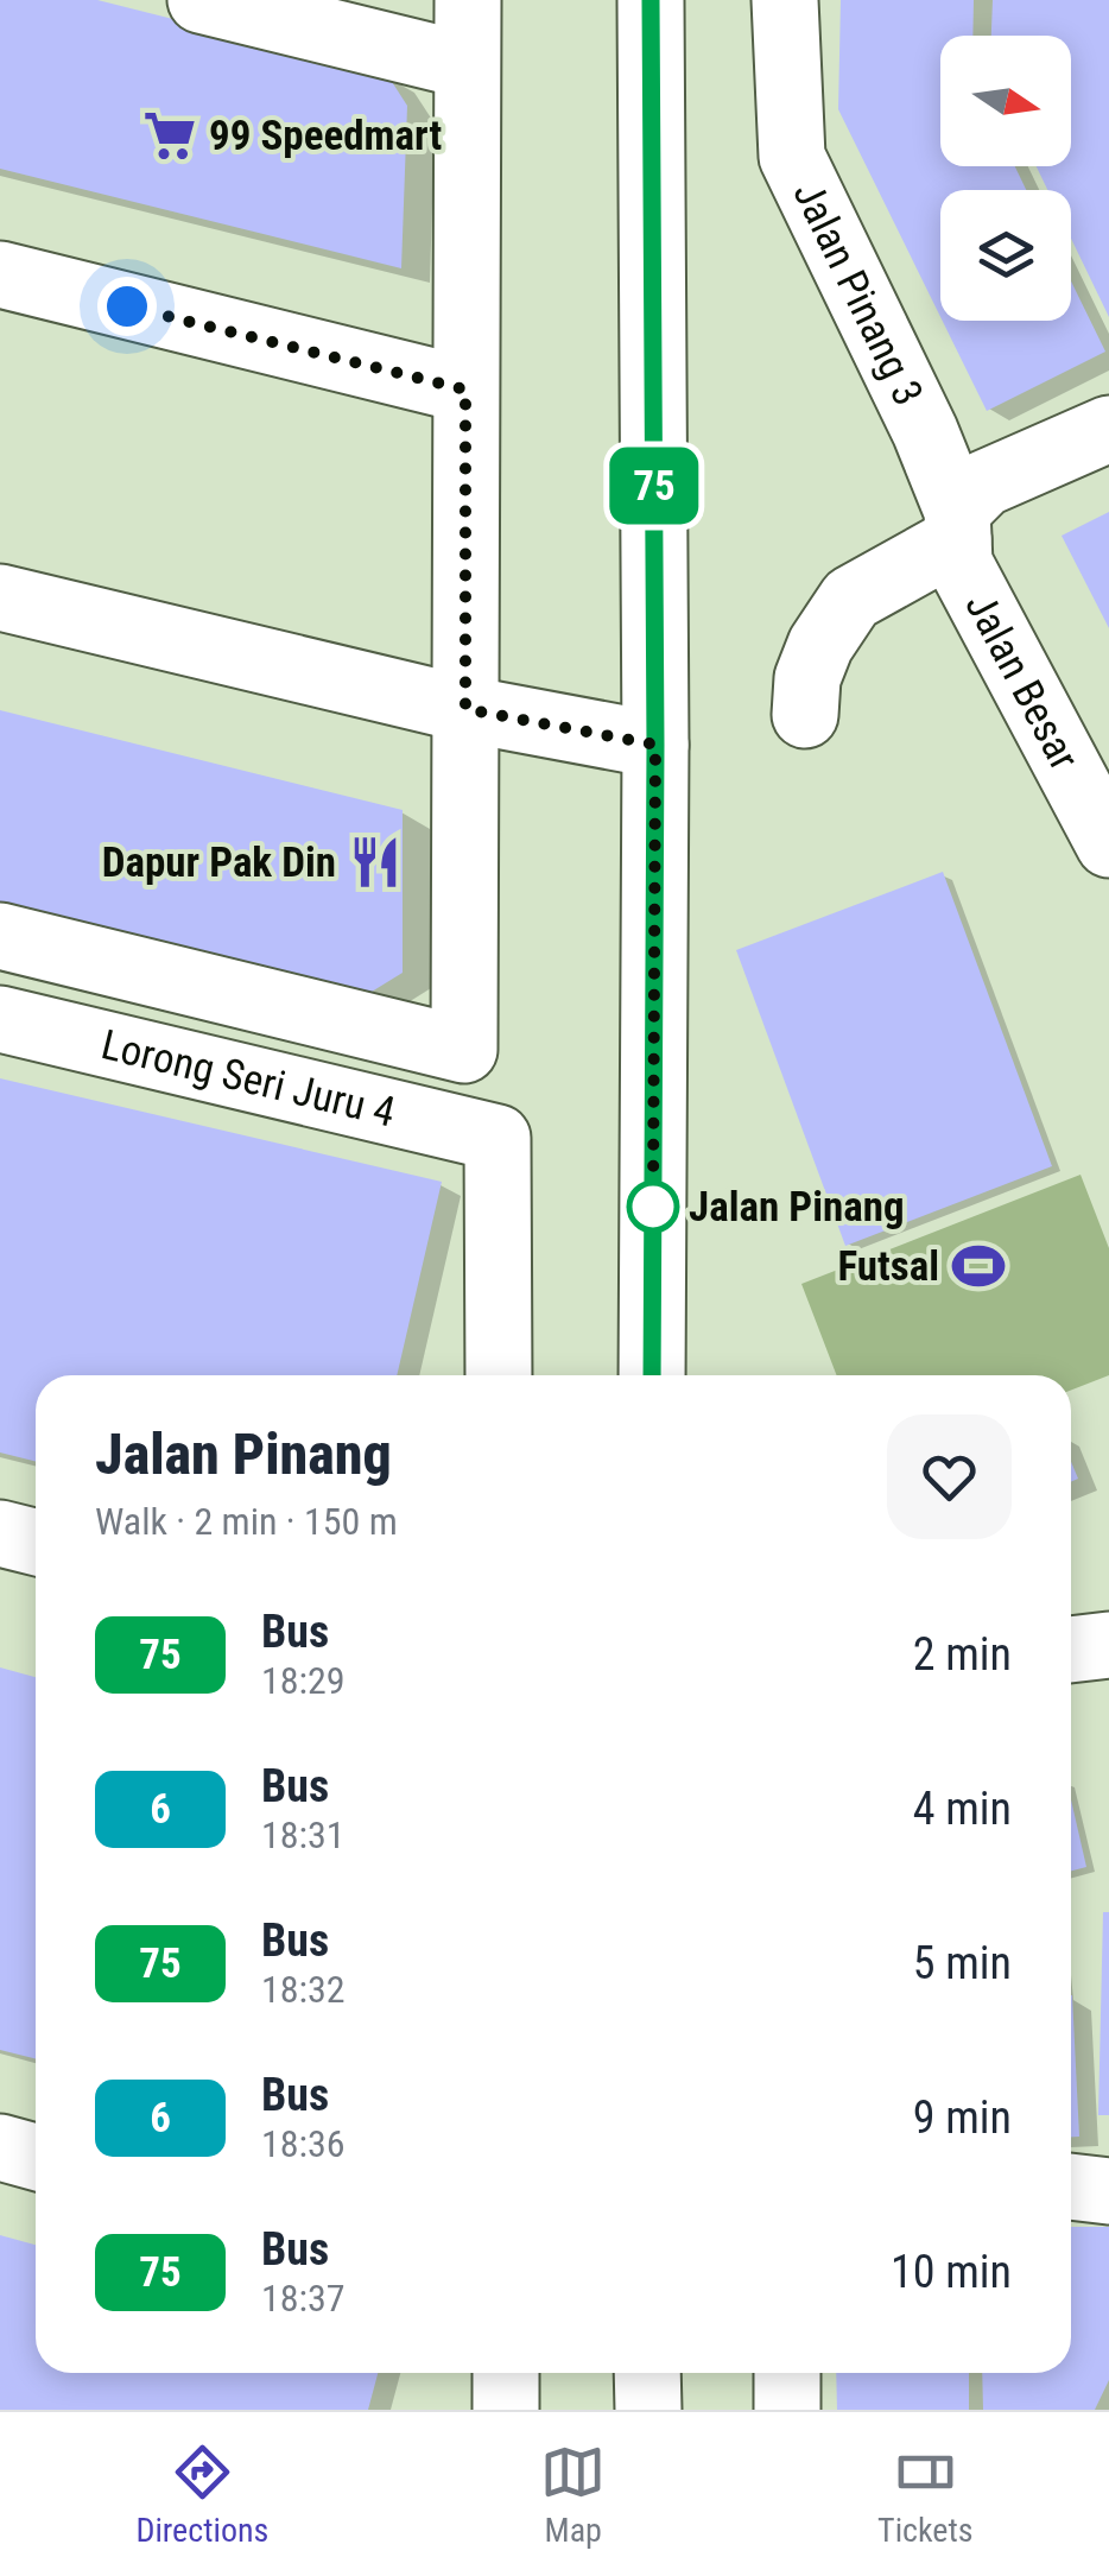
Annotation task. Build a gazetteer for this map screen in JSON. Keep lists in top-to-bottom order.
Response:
{
  "streets": {
    "street": ["Jalan Pinang 3", "Jalan Besar", "Lorong Seri Juru 4"]
  },
  "crossings": [
    ["Jalan Pinang 3", "Jalan Besar"]
  ],
  "places": {
    "supermarket": ["99 Speedmart"],
    "restaurant": ["Dapur Pak Din"],
    "other": ["Jalan Pinang"],
    "sports": ["Futsal"]
  },
  "lines": ["bus line 75"],
  "north": "right",
  "page": {
    "on_map": "75",
    "heading": ["Jalan Pinang", "Walk · 2 min · 150 m"],
    "list": [
      {
        "mark": "75",
        "name": "Bus",
        "note": "18:29",
        "value": "2 min"
      },
      {
        "mark": "6",
        "name": "Bus",
        "note": "18:31",
        "value": "4 min"
      },
      {
        "mark": "75",
        "name": "Bus",
        "note": "18:32",
        "value": "5 min"
      },
      {
        "mark": "6",
        "name": "Bus",
        "note": "18:36",
        "value": "9 min"
      },
      {
        "mark": "75",
        "name": "Bus",
        "note": "18:37",
        "value": "10 min"
      }
    ],
    "tabs": ["Directions", "Map", "Tickets"]
  }
}
